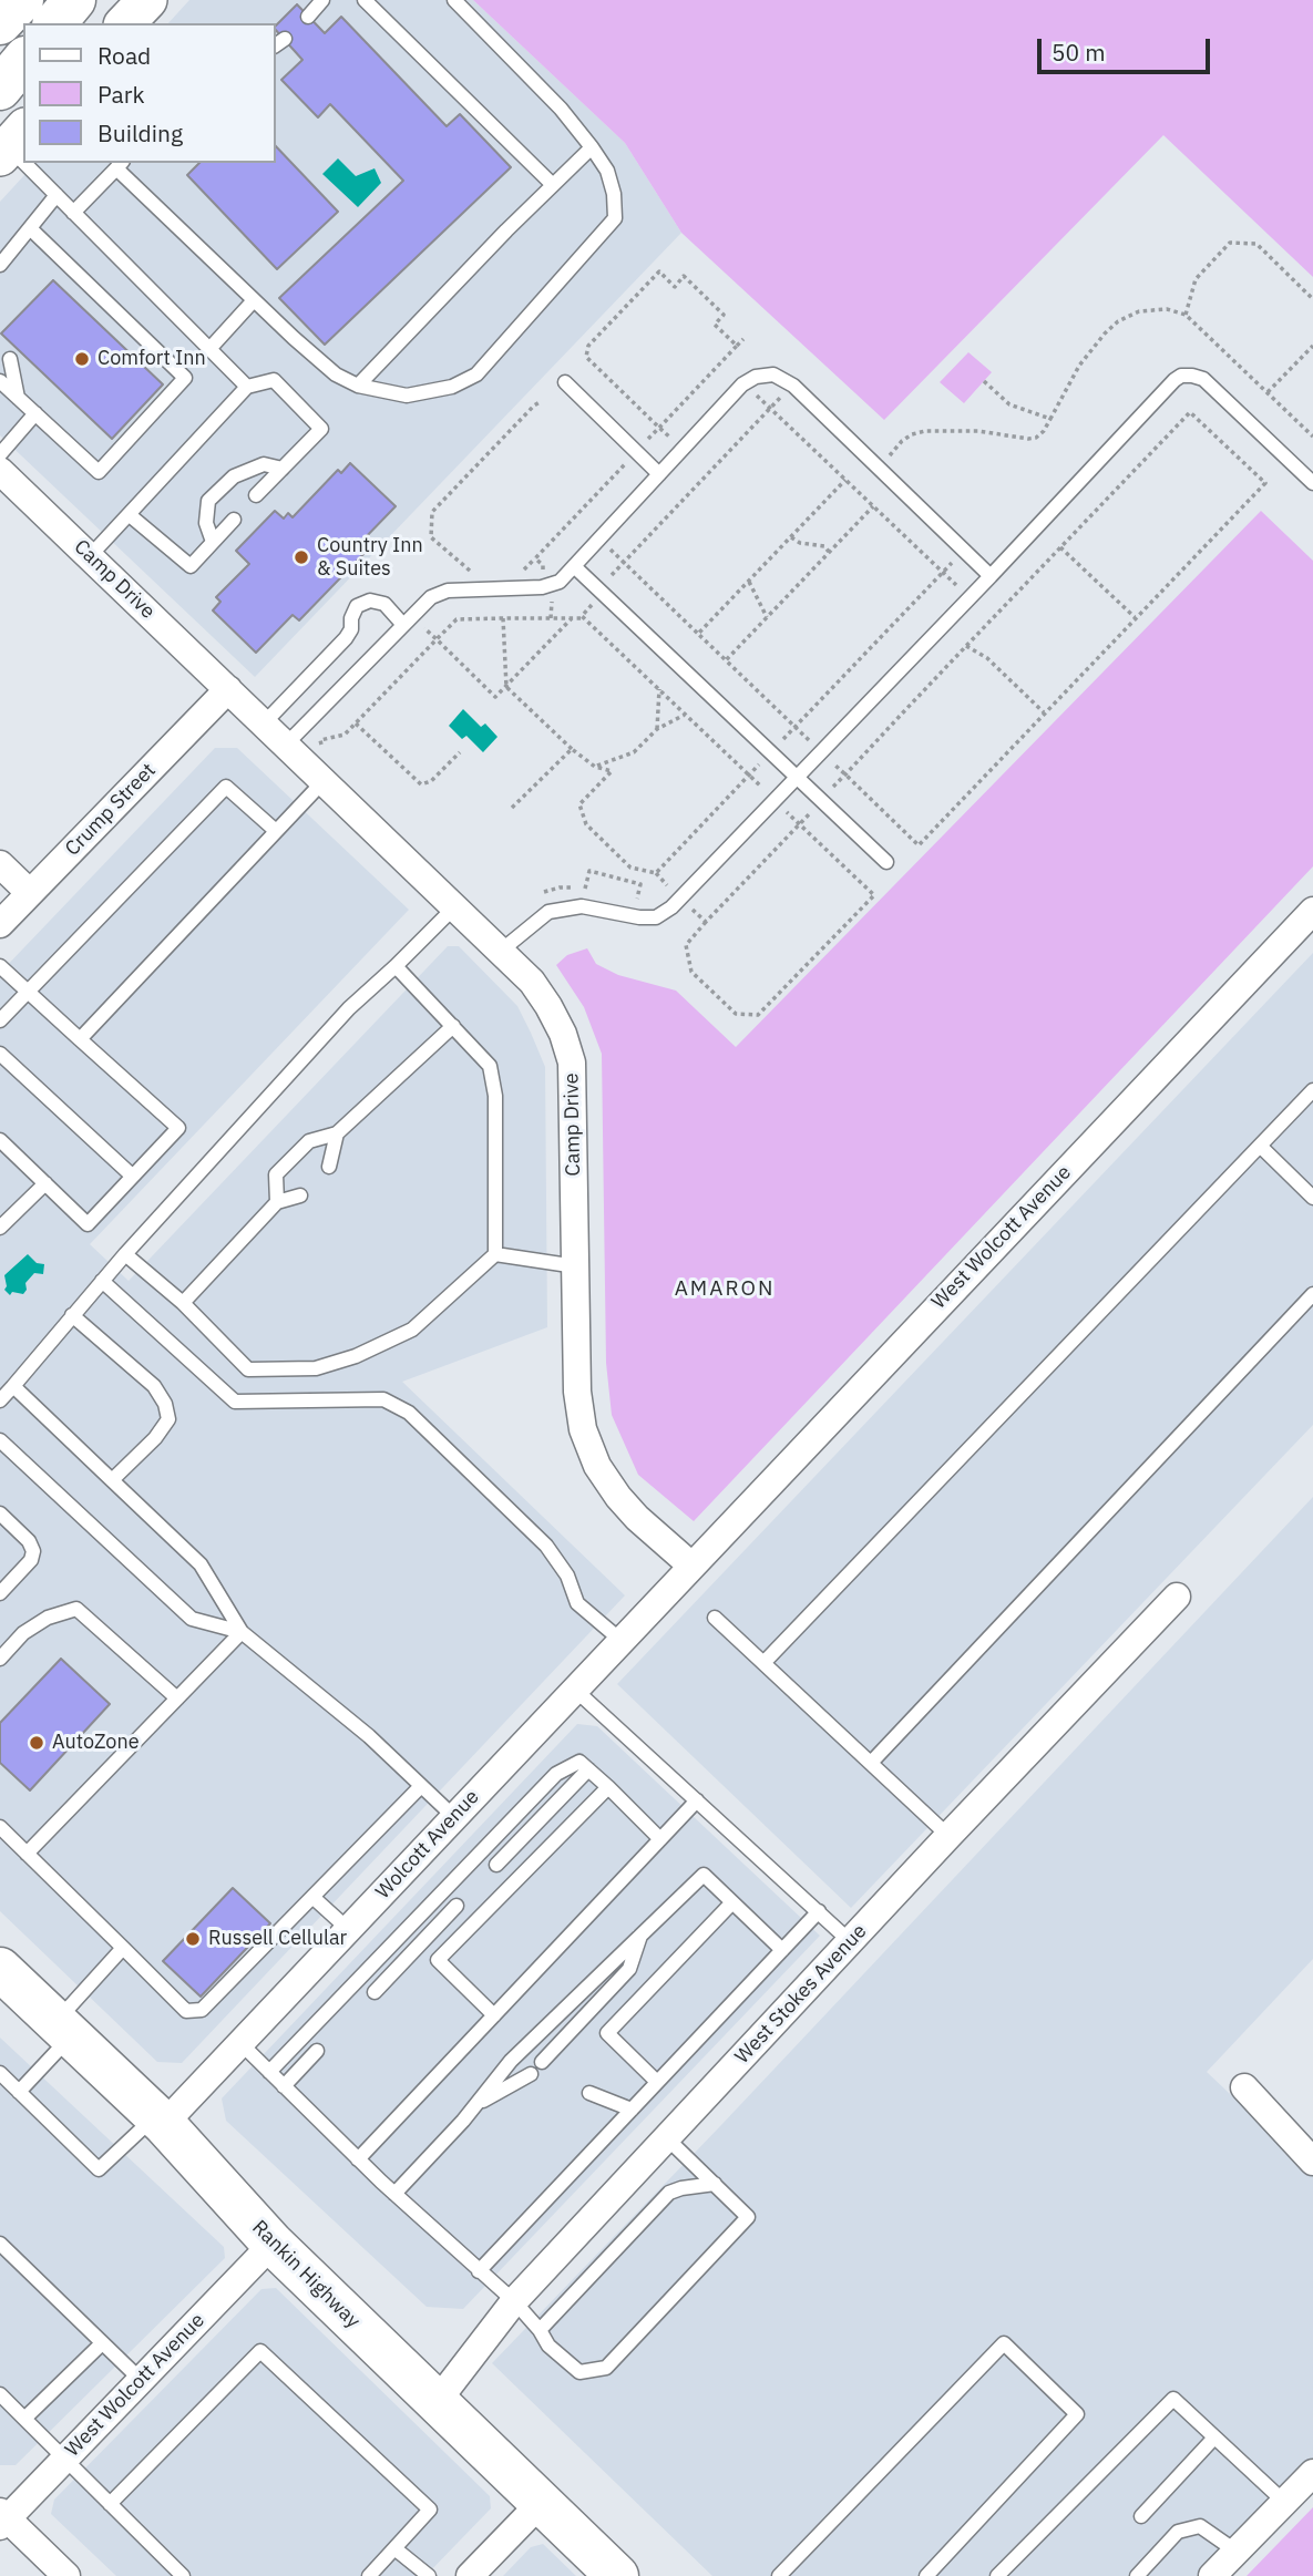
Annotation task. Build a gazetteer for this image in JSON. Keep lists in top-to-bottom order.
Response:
{
  "streets": {
    "highway": ["Rankin Highway"],
    "street": [
      "Camp Drive",
      "Crump Street",
      "West Wolcott Avenue",
      "Wolcott Avenue",
      "West Stokes Avenue"
    ]
  },
  "crossings": [
    ["Camp Drive", "Crump Street"],
    ["Camp Drive", "West Wolcott Avenue"],
    ["Camp Drive", "Wolcott Avenue"],
    ["West Wolcott Avenue", "Wolcott Avenue"],
    ["West Wolcott Avenue", "Rankin Highway"],
    ["Wolcott Avenue", "Rankin Highway"],
    ["West Stokes Avenue", "Rankin Highway"]
  ],
  "districts": ["AMARON"],
  "places": [
    "Comfort Inn",
    "Country Inn & Suites",
    "AutoZone",
    "Russell Cellular"
  ],
  "legend": ["Road", "Park", "Building"],
  "scale_bar": "50 m"
}
